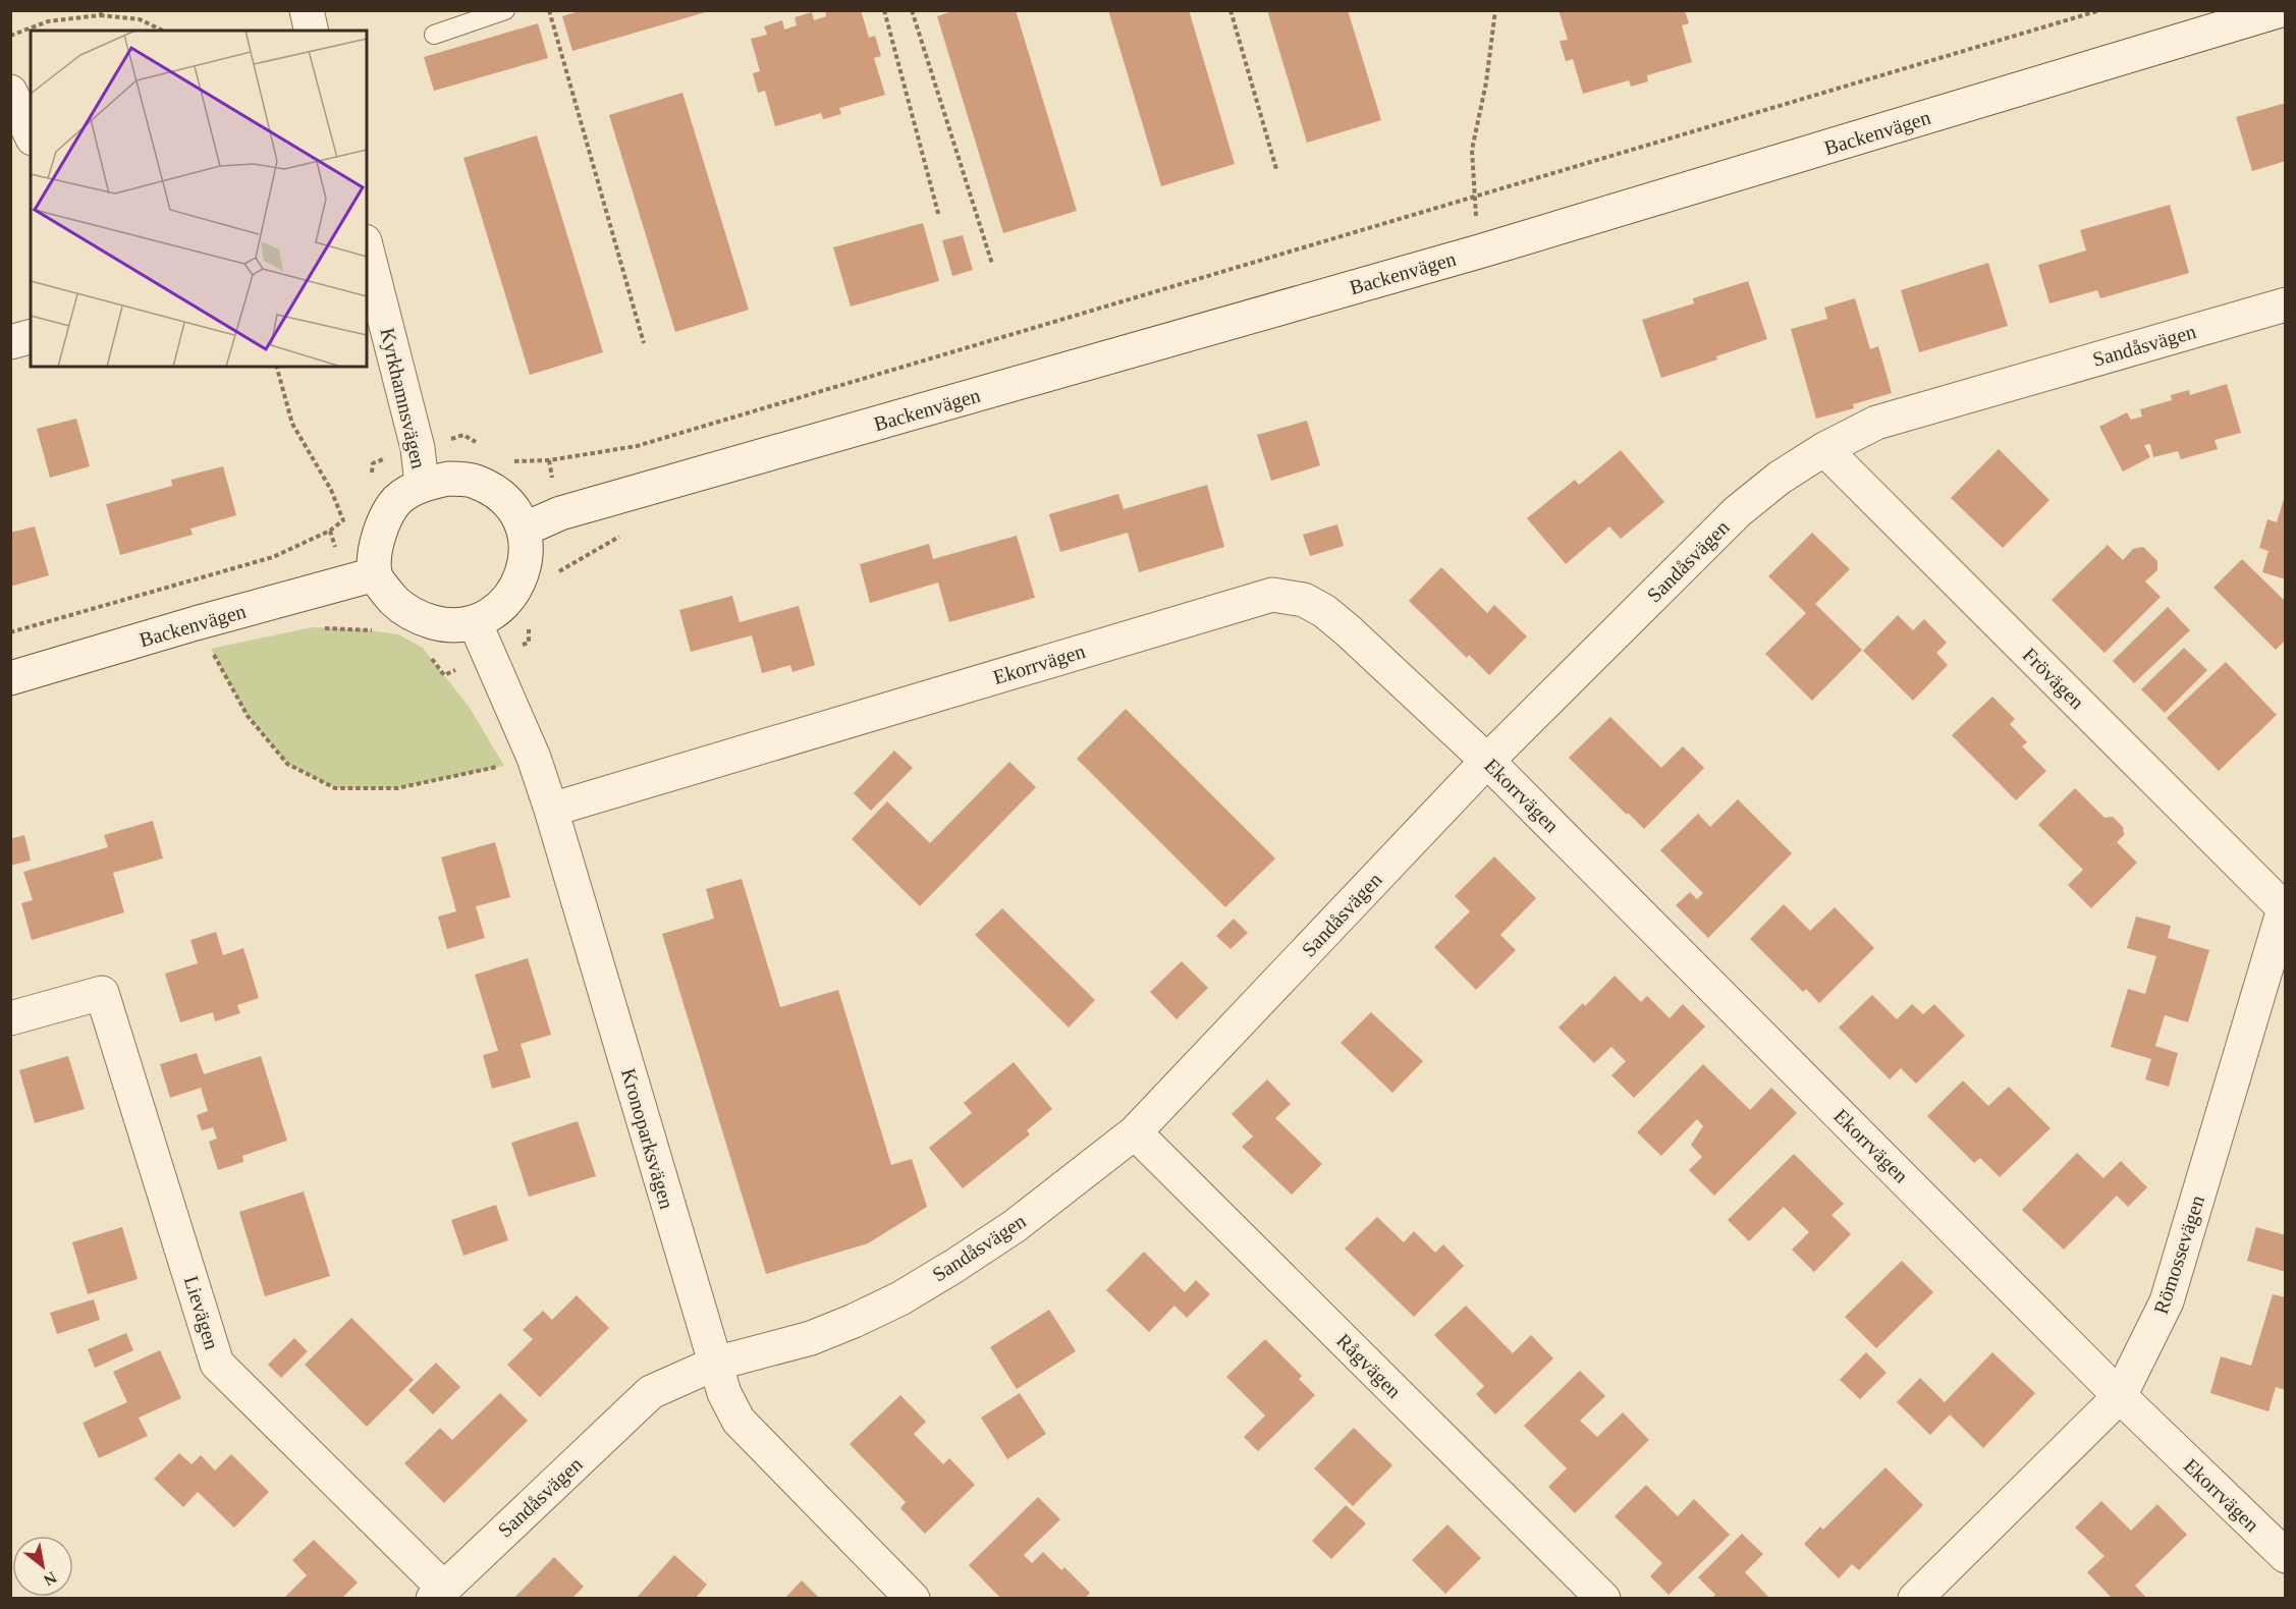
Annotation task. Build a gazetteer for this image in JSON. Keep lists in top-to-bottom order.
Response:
{
  "streets": {
    "street": [
      "Backenvägen",
      "Sandåsvägen",
      "Kyrkhamnsvägen",
      "Ekorrvägen",
      "Frövägen",
      "Kronoparksvägen",
      "Römossevägen",
      "Lievägen",
      "Rågvägen"
    ]
  },
  "crossings": [
    ["Backenvägen", "Kyrkhamnsvägen"],
    ["Backenvägen", "Kronoparksvägen"],
    ["Sandåsvägen", "Ekorrvägen"],
    ["Sandåsvägen", "Frövägen"],
    ["Sandåsvägen", "Kronoparksvägen"],
    ["Sandåsvägen", "Lievägen"],
    ["Sandåsvägen", "Rågvägen"],
    ["Kyrkhamnsvägen", "Kronoparksvägen"],
    ["Ekorrvägen", "Kronoparksvägen"],
    ["Ekorrvägen", "Römossevägen"],
    ["Frövägen", "Römossevägen"]
  ],
  "north": "bottom right"
}
